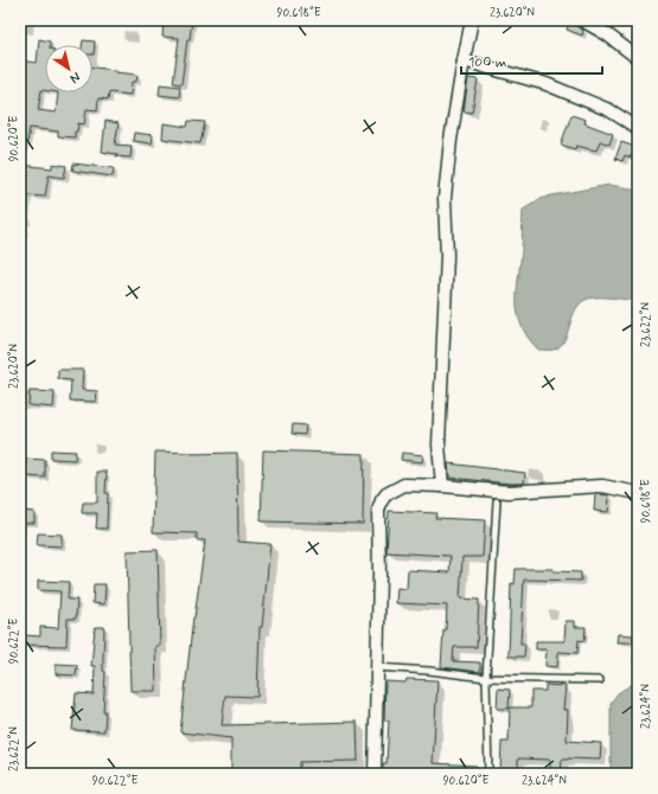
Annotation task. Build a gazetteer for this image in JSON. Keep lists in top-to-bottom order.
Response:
{
  "scale_bar": "100 m",
  "north": "bottom right",
  "coordinates": [
    "90.618°E",
    "23.620°N",
    "90.620°E",
    "23.622°N",
    "90.622°E",
    "23.624°N"
  ]
}
